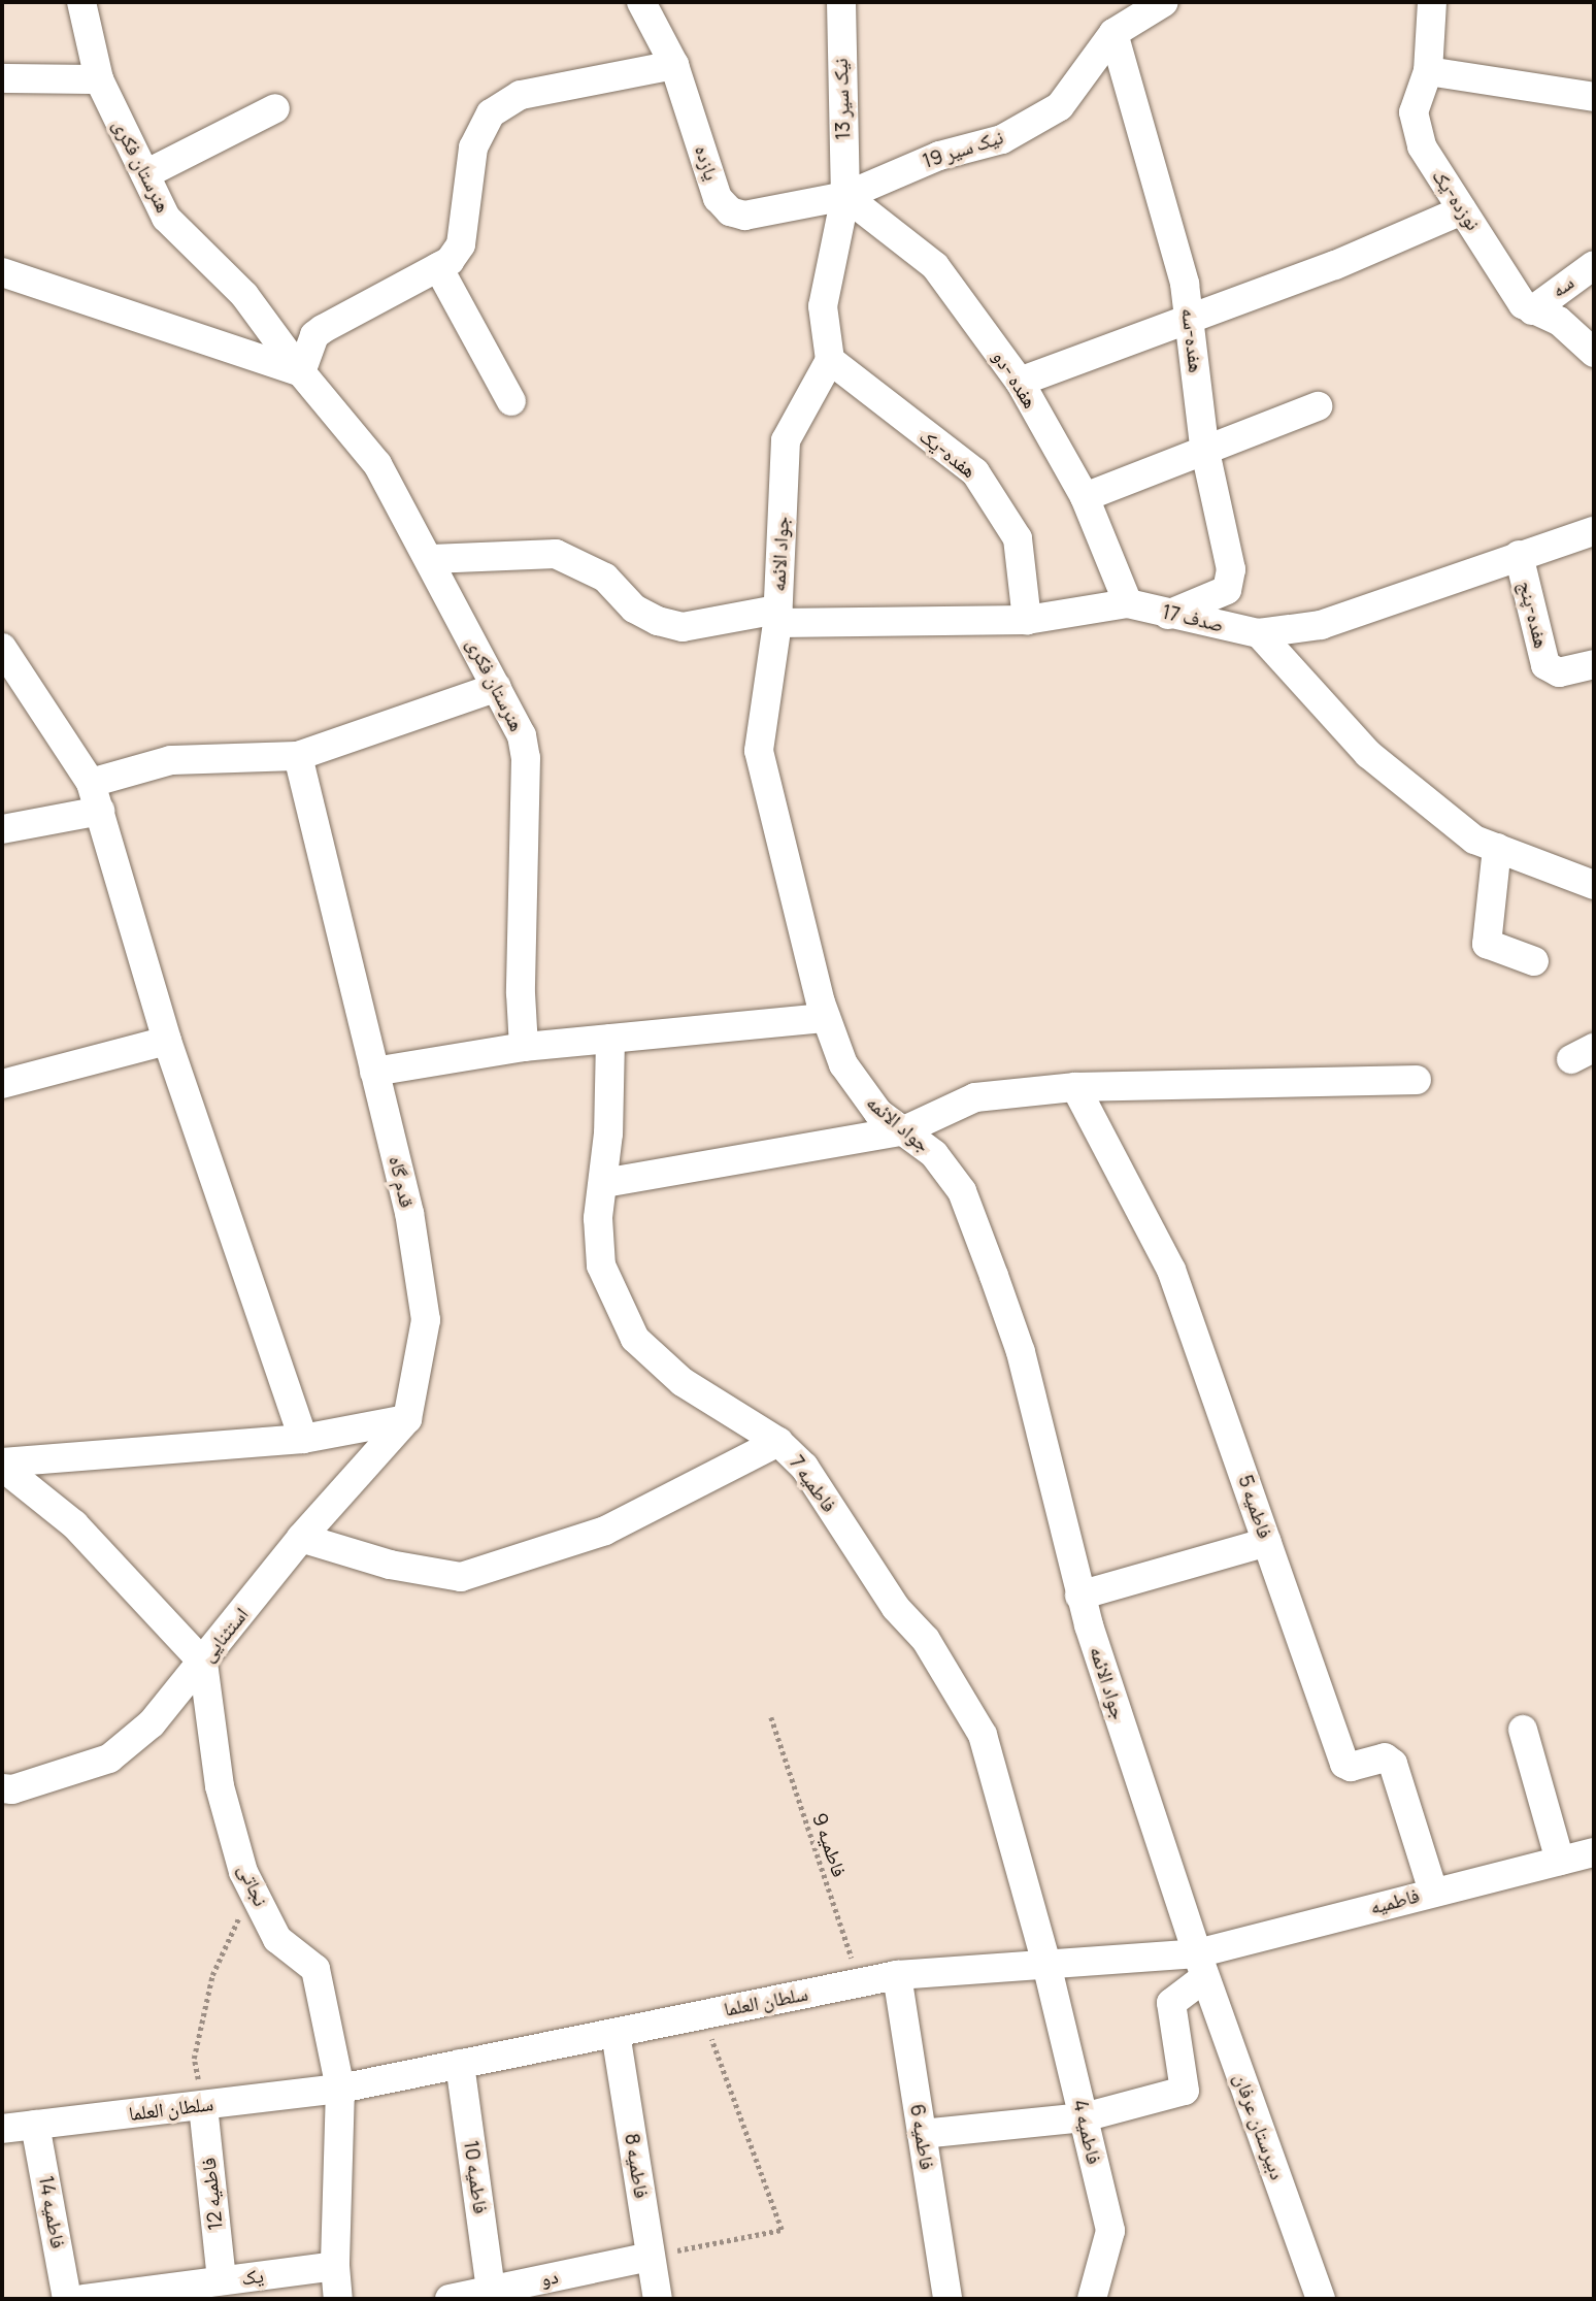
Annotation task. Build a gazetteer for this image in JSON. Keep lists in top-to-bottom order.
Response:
{
  "streets": {
    "street": [
      "نیک سیر 13",
      "نیک سیر 19",
      "یازده",
      "هنرستان فکری",
      "نوزده-یک",
      "سه",
      "هفده-سه",
      "هفده -دو",
      "هفده-یک",
      "جواد الائمه",
      "هفده-پنج",
      "صدف 17",
      "قدم گاه",
      "فاطمیه 7",
      "فاطمیه 5",
      "استثنایی",
      "نجاتی",
      "فاطمیه",
      "سلطان العلما",
      "دبیرستان عرفان",
      "فاطمیه 4",
      "فاطمیه 6",
      "فاطمیه 8",
      "فاطمیه 10",
      "فاطمیه 12",
      "فاطمیه 14",
      "یک",
      "دو"
    ],
    "path": ["فاطمیه 9"]
  },
  "crossings": [
    ["نیک سیر 13", "نیک سیر 19"],
    ["نیک سیر 13", "یازده"],
    ["نیک سیر 13", "هفده -دو"],
    ["نیک سیر 19", "یازده"],
    ["نیک سیر 19", "هفده-سه"],
    ["نیک سیر 19", "هفده -دو"],
    ["یازده", "هفده -دو"],
    ["هنرستان فکری", "صدف 17"],
    ["نوزده-یک", "سه"],
    ["هفده-سه", "صدف 17"],
    ["هفده -دو", "صدف 17"],
    ["هفده-یک", "جواد الائمه"],
    ["هفده-یک", "صدف 17"],
    ["جواد الائمه", "صدف 17"],
    ["جواد الائمه", "فاطمیه"],
    ["جواد الائمه", "سلطان العلما"],
    ["جواد الائمه", "دبیرستان عرفان"],
    ["هفده-پنج", "صدف 17"],
    ["قدم گاه", "استثنایی"],
    ["فاطمیه 7", "سلطان العلما"],
    ["فاطمیه 7", "فاطمیه 4"],
    ["فاطمیه 5", "فاطمیه"],
    ["استثنایی", "نجاتی"],
    ["فاطمیه 9", "سلطان العلما"],
    ["نجاتی", "سلطان العلما"],
    ["فاطمیه", "سلطان العلما"],
    ["فاطمیه", "دبیرستان عرفان"],
    ["سلطان العلما", "دبیرستان عرفان"],
    ["سلطان العلما", "فاطمیه 4"],
    ["سلطان العلما", "فاطمیه 6"],
    ["سلطان العلما", "فاطمیه 8"],
    ["سلطان العلما", "فاطمیه 10"],
    ["سلطان العلما", "فاطمیه 12"],
    ["سلطان العلما", "فاطمیه 14"],
    ["فاطمیه 8", "دو"],
    ["فاطمیه 10", "دو"],
    ["فاطمیه 12", "یک"]
  ]
}
